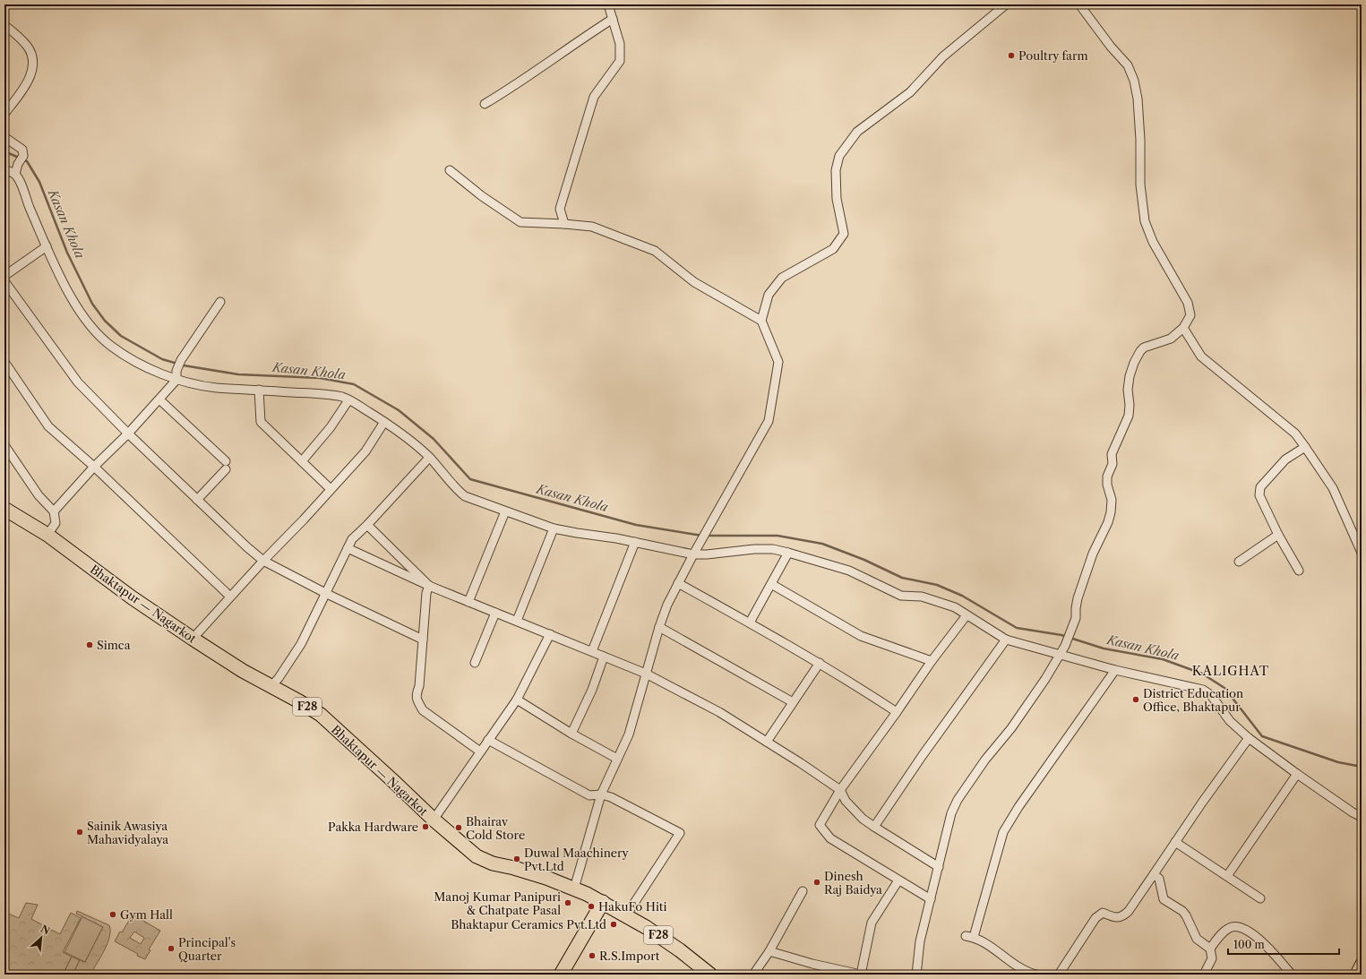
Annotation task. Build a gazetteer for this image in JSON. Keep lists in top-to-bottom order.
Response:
{
  "streets": {
    "main road": ["Bhaktapur — Nagarkot", "F28"]
  },
  "crossings": [
    ["Bhaktapur — Nagarkot", "F28"]
  ],
  "districts": ["KALIGHAT"],
  "water": ["Kasan Khola"],
  "places": [
    "Poultry farm",
    "Simca",
    "District Education Office, Bhaktapur",
    "Pakka Hardware",
    "Bhairav Cold Store",
    "Sainik Awasiya Mahavidyalaya",
    "Duwal Maachinery Pvt.Ltd",
    "Dinesh Raj Baidya",
    "Manoj Kumar Panipuri & Chatpate Pasal",
    "HakuFo Hiti",
    "Gym Hall",
    "Bhaktapur Ceramics Pvt.Ltd",
    "Principal's Quarter",
    "R.S.Import"
  ],
  "scale_bar": "100 m",
  "north": "top right"
}
